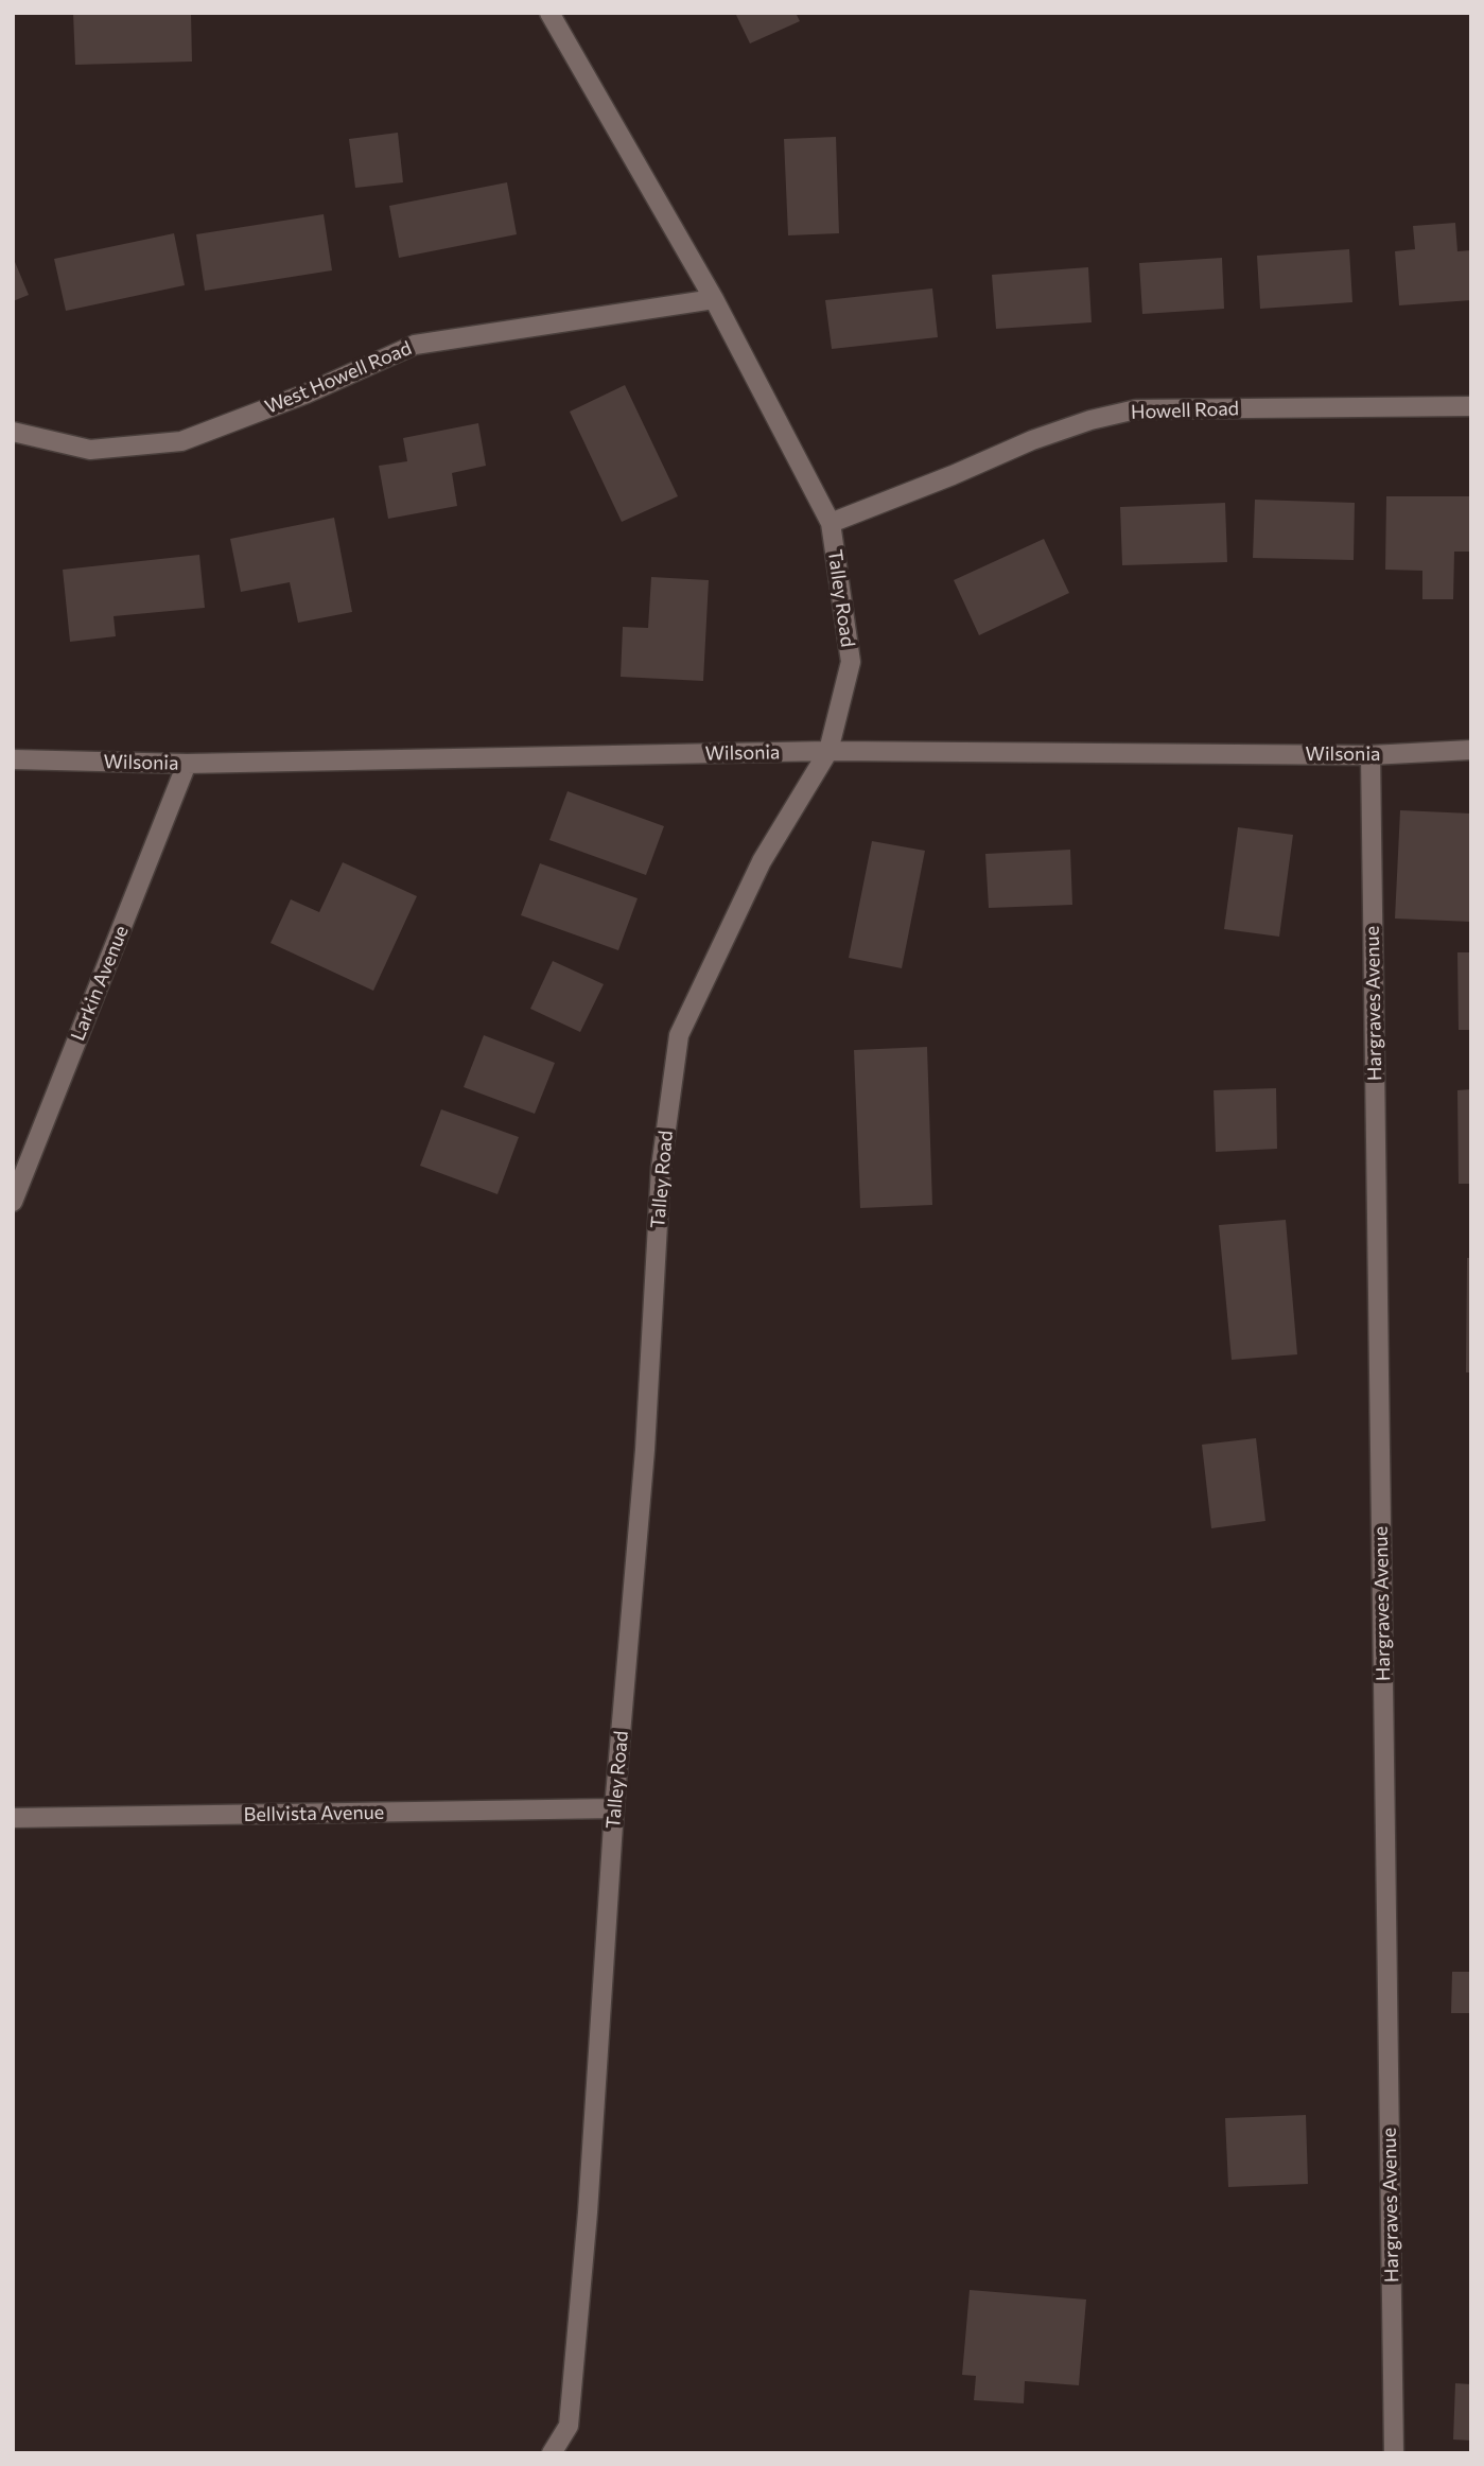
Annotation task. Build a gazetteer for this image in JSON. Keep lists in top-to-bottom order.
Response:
{
  "streets": {
    "street": [
      "West Howell Road",
      "Howell Road",
      "Talley Road",
      "Wilsonia",
      "Larkin Avenue",
      "Hargraves Avenue",
      "Bellvista Avenue"
    ]
  },
  "crossings": [
    ["West Howell Road", "Talley Road"],
    ["Howell Road", "Talley Road"],
    ["Talley Road", "Wilsonia"],
    ["Talley Road", "Bellvista Avenue"],
    ["Wilsonia", "Larkin Avenue"],
    ["Wilsonia", "Hargraves Avenue"]
  ]
}
